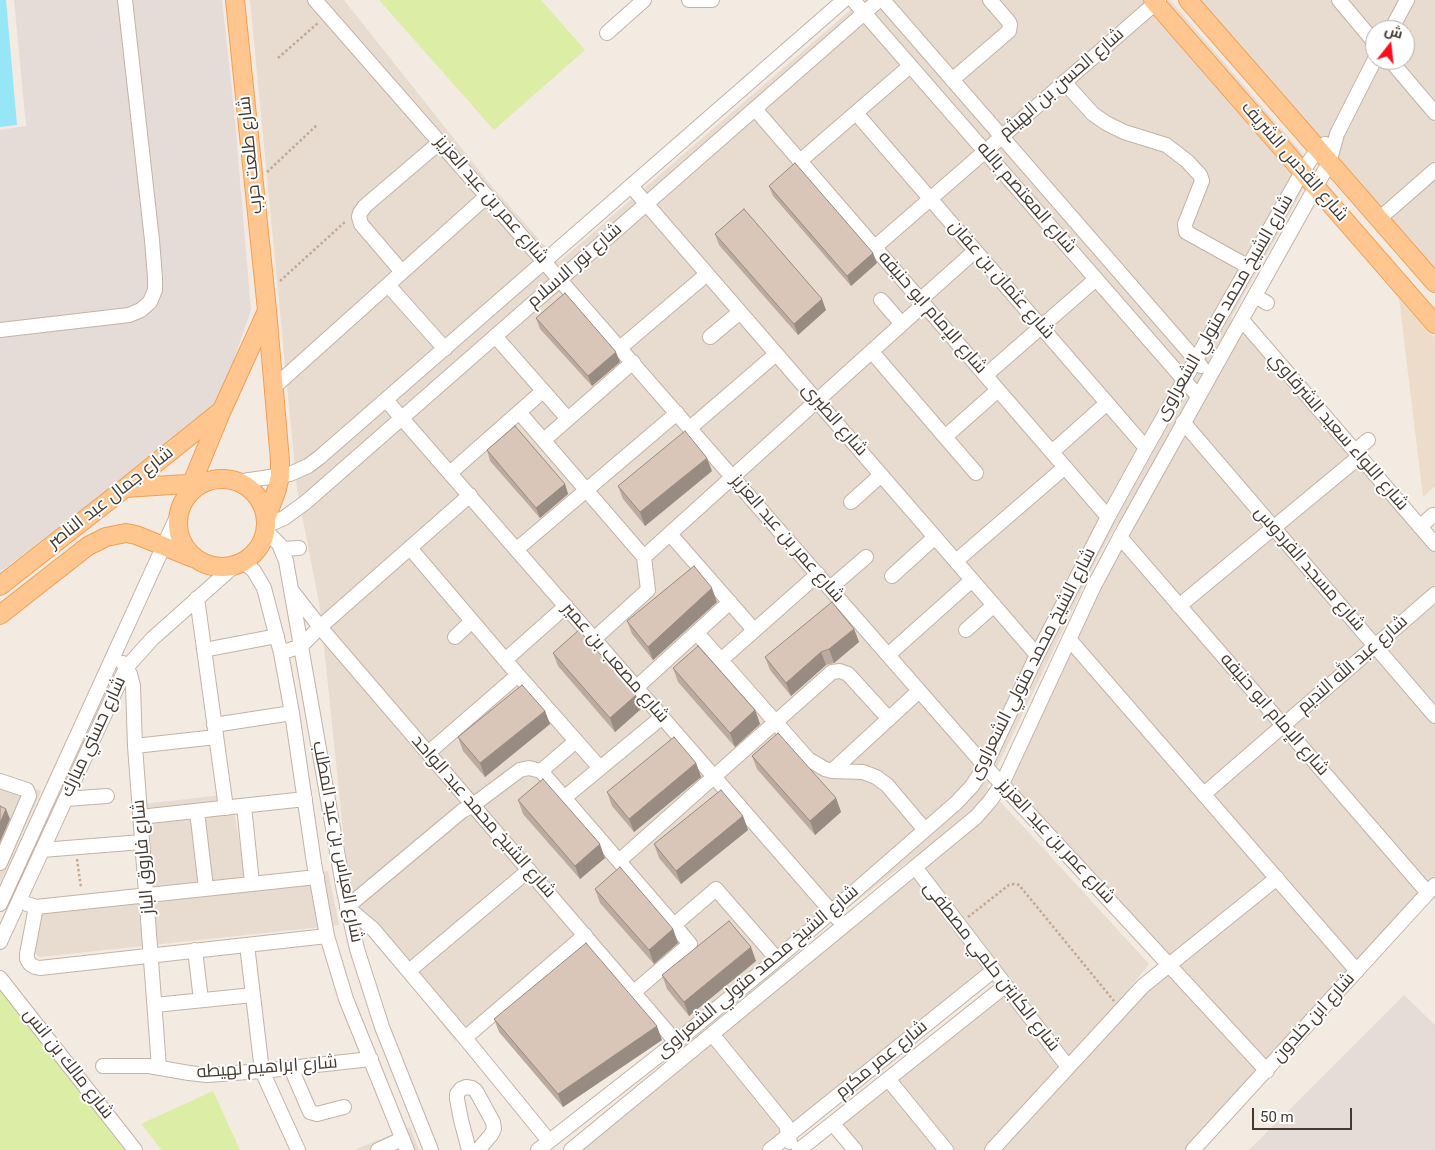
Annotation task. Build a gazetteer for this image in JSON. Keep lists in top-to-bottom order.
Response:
{
  "streets": {
    "main road": ["شارع طلعت حرب", "شارع القدس الشريف", "شارع جمال عبد الناصر"],
    "street": [
      "شارع الحسن بن الهيثم",
      "شارع المعتصم بالله",
      "شارع عمر بن عبد العزيز",
      "شارع نور الاسلام",
      "شارع عثمان بن عفان",
      "شارع الشيخ محمد متولي الشعراوى",
      "شارع الإمام ابو حنيفه",
      "شارع الطبرى",
      "شارع اللواء سعيد الشرقاوي",
      "شارع مسجد الفردوس",
      "شارع مصعب بن عمير",
      "شارع عبد الله النديم",
      "شارع حسني مبارك",
      "شارع الشيخ محمد عبد الواحد",
      "شارع العباس بن عبد المطلب",
      "شارع فاروق الباز",
      "شارع الكابتن حلمي مصطفى",
      "شارع ابن خلدون",
      "شارع عمر مكرم",
      "شارع مالك بن انس",
      "شارع ابراهيم لهيطه"
    ]
  },
  "crossings": [
    ["شارع الحسن بن الهيثم", "شارع القدس الشريف"],
    ["شارع الحسن بن الهيثم", "شارع المعتصم بالله"],
    ["شارع الحسن بن الهيثم", "شارع عثمان بن عفان"],
    ["شارع الحسن بن الهيثم", "شارع الإمام ابو حنيفه"],
    ["شارع طلعت حرب", "شارع نور الاسلام"],
    ["شارع طلعت حرب", "شارع جمال عبد الناصر"],
    ["شارع طلعت حرب", "شارع حسني مبارك"],
    ["شارع طلعت حرب", "شارع العباس بن عبد المطلب"],
    ["شارع القدس الشريف", "شارع الشيخ محمد متولي الشعراوى"],
    ["شارع المعتصم بالله", "شارع نور الاسلام"],
    ["شارع المعتصم بالله", "شارع الشيخ محمد متولي الشعراوى"],
    ["شارع عمر بن عبد العزيز", "شارع نور الاسلام"],
    ["شارع عمر بن عبد العزيز", "شارع الشيخ محمد متولي الشعراوى"],
    ["شارع عمر بن عبد العزيز", "شارع ابن خلدون"],
    ["شارع نور الاسلام", "شارع الإمام ابو حنيفه"],
    ["شارع نور الاسلام", "شارع الطبرى"],
    ["شارع نور الاسلام", "شارع جمال عبد الناصر"],
    ["شارع نور الاسلام", "شارع مصعب بن عمير"],
    ["شارع نور الاسلام", "شارع حسني مبارك"],
    ["شارع نور الاسلام", "شارع العباس بن عبد المطلب"],
    ["شارع عثمان بن عفان", "شارع الشيخ محمد متولي الشعراوى"],
    ["شارع الشيخ محمد متولي الشعراوى", "شارع الإمام ابو حنيفه"],
    ["شارع الشيخ محمد متولي الشعراوى", "شارع الطبرى"],
    ["شارع الشيخ محمد متولي الشعراوى", "شارع اللواء سعيد الشرقاوي"],
    ["شارع الشيخ محمد متولي الشعراوى", "شارع مسجد الفردوس"],
    ["شارع الشيخ محمد متولي الشعراوى", "شارع مصعب بن عمير"],
    ["شارع الشيخ محمد متولي الشعراوى", "شارع الشيخ محمد عبد الواحد"],
    ["شارع الشيخ محمد متولي الشعراوى", "شارع الكابتن حلمي مصطفى"],
    ["شارع الإمام ابو حنيفه", "شارع عبد الله النديم"],
    ["شارع الإمام ابو حنيفه", "شارع ابن خلدون"],
    ["شارع جمال عبد الناصر", "شارع حسني مبارك"],
    ["شارع جمال عبد الناصر", "شارع العباس بن عبد المطلب"],
    ["شارع مسجد الفردوس", "شارع عبد الله النديم"],
    ["شارع حسني مبارك", "شارع العباس بن عبد المطلب"],
    ["شارع حسني مبارك", "شارع فاروق الباز"],
    ["شارع الشيخ محمد عبد الواحد", "شارع العباس بن عبد المطلب"],
    ["شارع العباس بن عبد المطلب", "شارع ابراهيم لهيطه"],
    ["شارع فاروق الباز", "شارع ابراهيم لهيطه"],
    ["شارع الكابتن حلمي مصطفى", "شارع عمر مكرم"]
  ],
  "scale_bar": "50 m",
  "north": "top"
}
